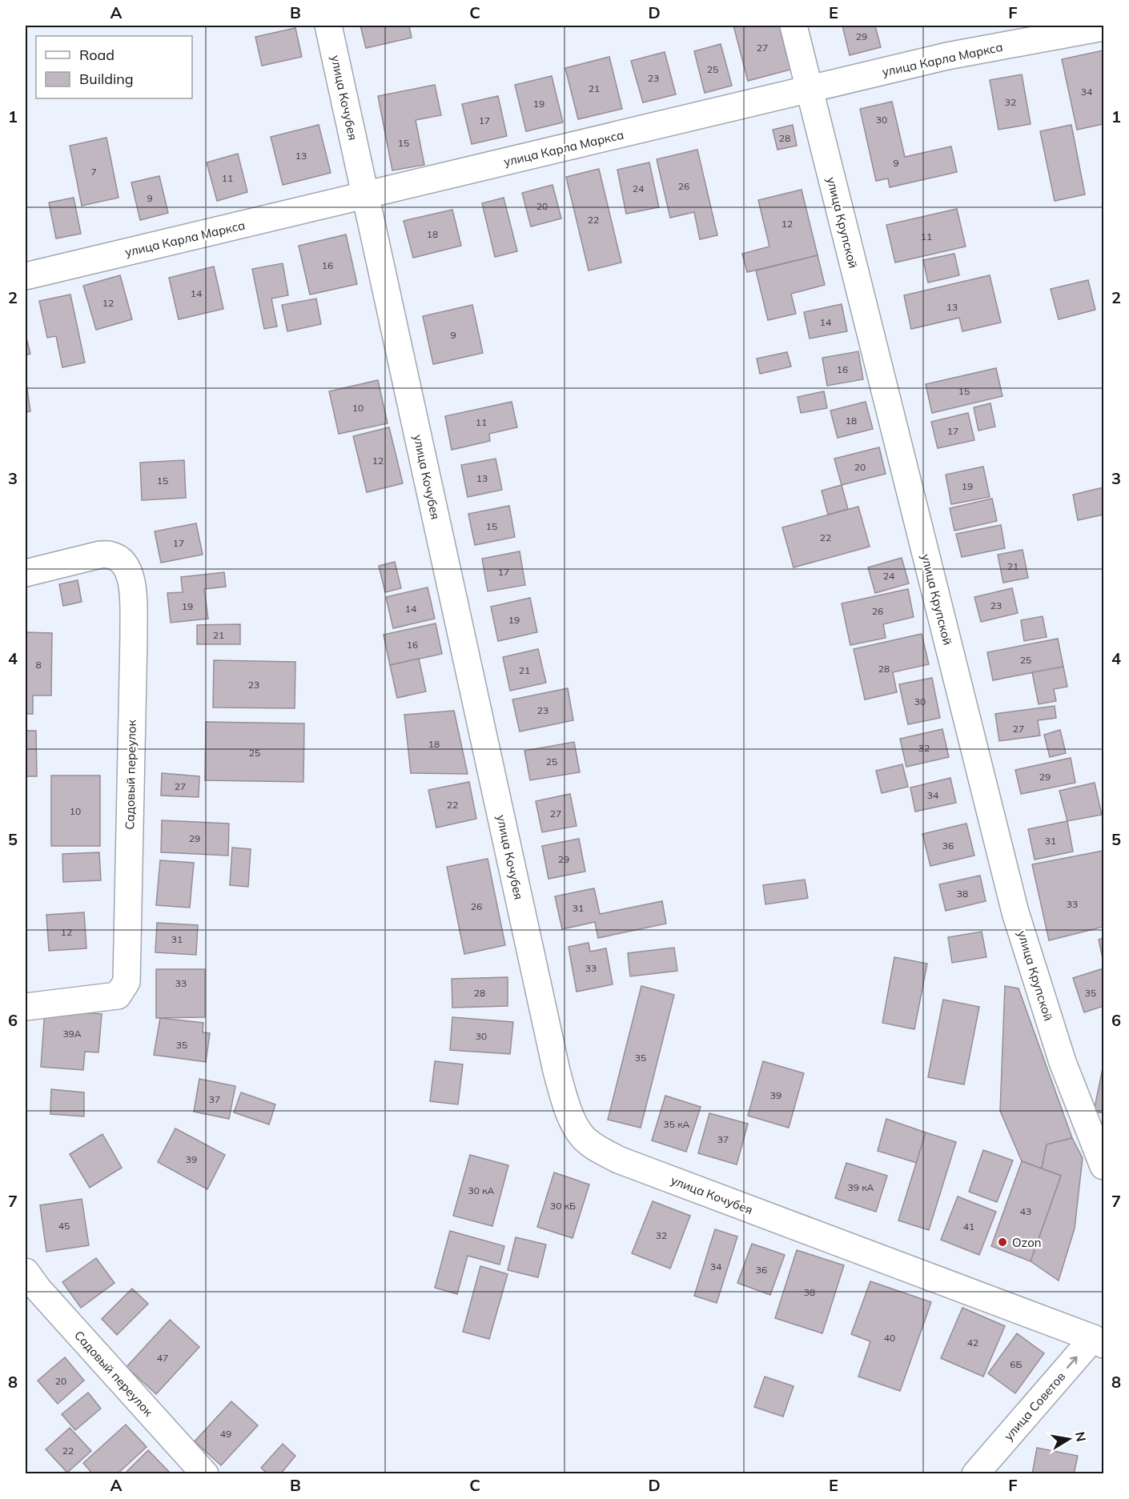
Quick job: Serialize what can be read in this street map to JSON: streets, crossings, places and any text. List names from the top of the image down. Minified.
{"streets":{"street":["улица Карла Маркса","улица Кочубея","улица Крупской","Садовый переулок","улица Советов"]},"crossings":[["улица Карла Маркса","улица Кочубея"],["улица Карла Маркса","улица Крупской"],["улица Кочубея","улица Советов"]],"one_way":["улица Советов"],"places":["Ozon"],"house_numbers":["29","27","25","23","21","34","32","19","30","17","28","15","13","9","7","11","26","24","9","20","22","12","18","11","16","14","12","13","14","9","16","15","10","18","11","17","12","20","13","15","19","15","22","17","21","17","24","23","19","14","26","19","21","16","25","8","28","21","23","30","23","27","18","32","25","25","29","27","34","22","10","27","29","31","36","29","38","33","26","31","12","31","33","33","28","35","39А","30","35","35","39","37","35 кА","37","39","39 кА","30 кА","30 кБ","43","45","41","32","34","36","38","40","42","47","6Б","20","49","22"],"legend":["Road","Building"],"north":"right","grid":{"columns":["A","B","C","D","E","F"],"rows":["1","2","3","4","5","6","7","8"]}}
